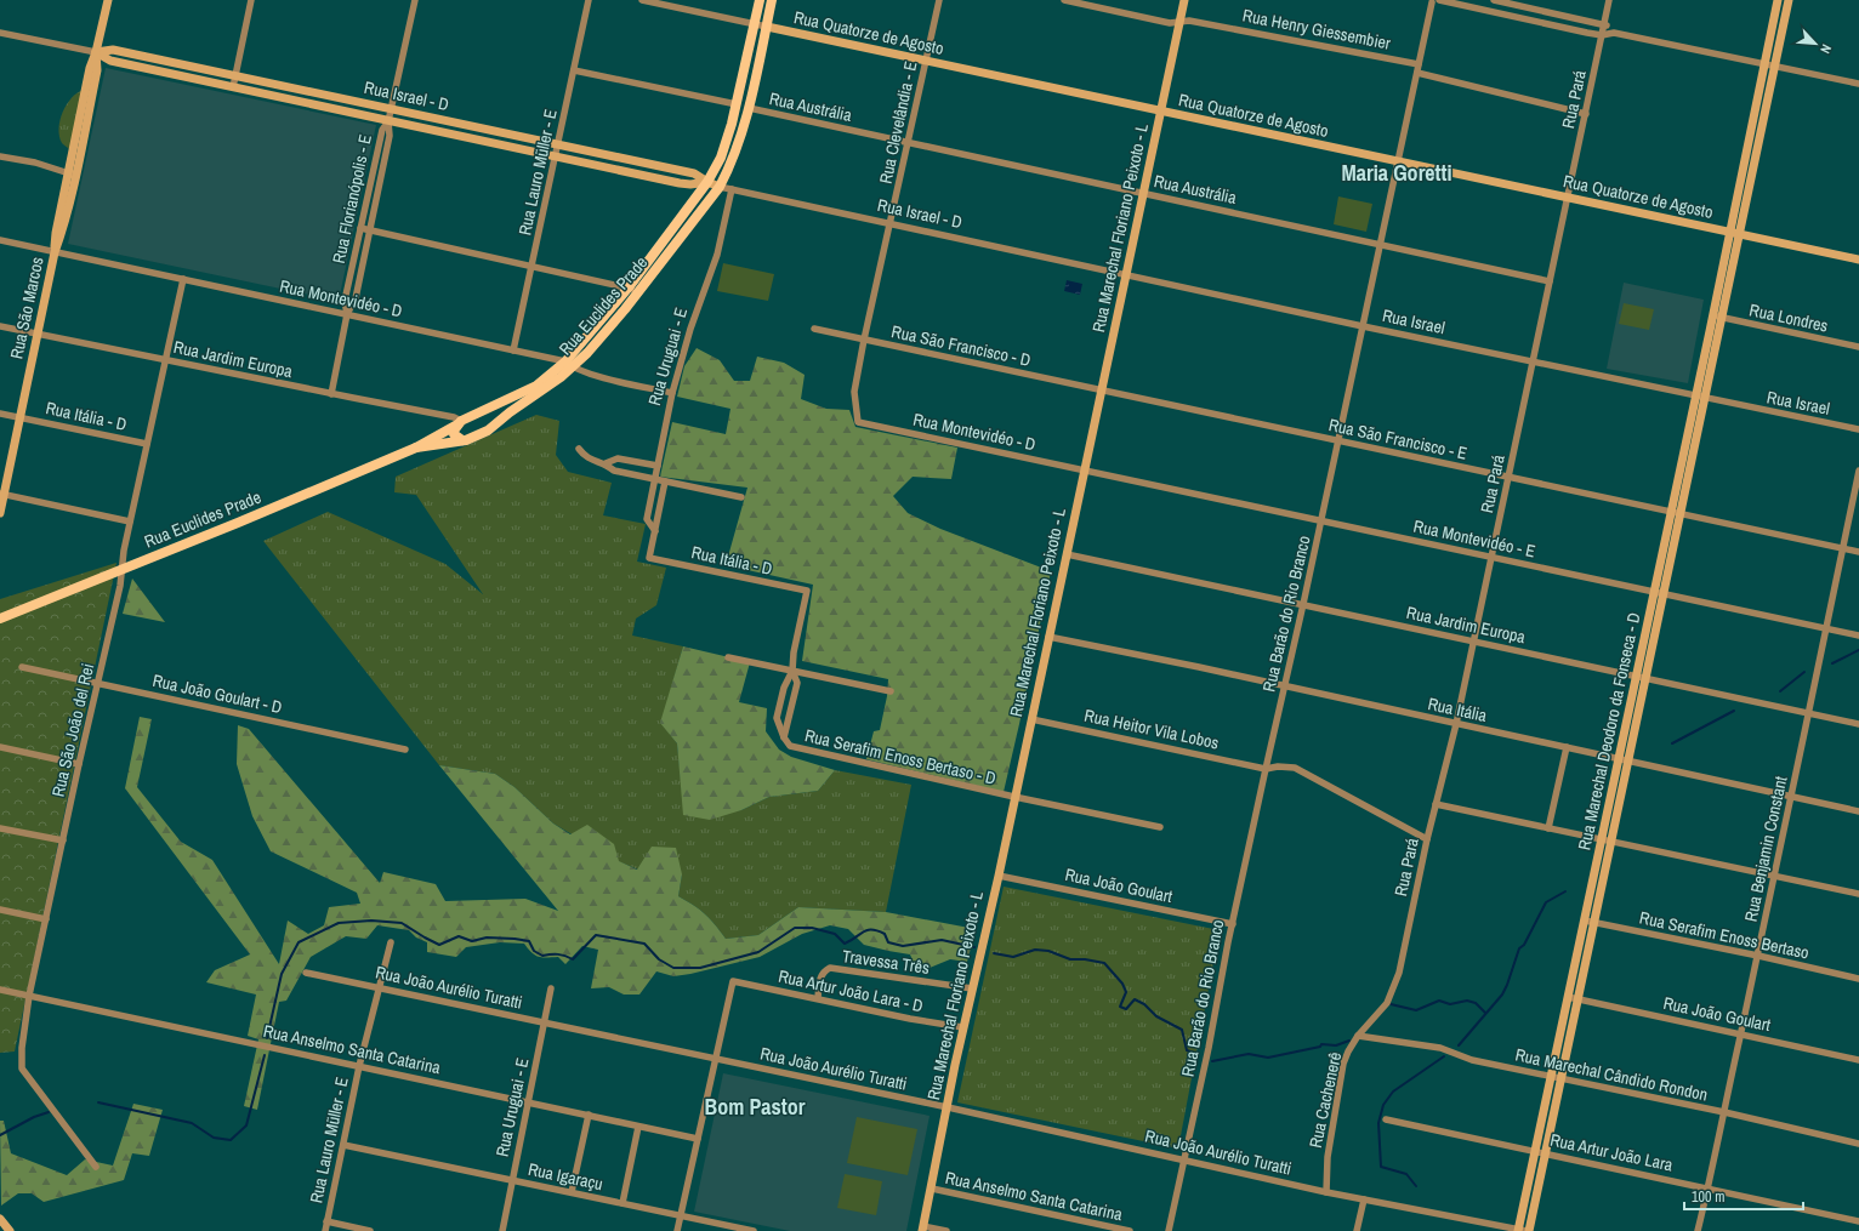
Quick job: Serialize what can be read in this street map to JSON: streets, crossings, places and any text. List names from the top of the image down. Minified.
{"streets":{"main road":["Rua Euclides Prade"],"street":["Rua Henry Giessembier","Rua Quatorze de Agosto","Rua Israel - D","Rua Pará","Rua Austrália","Rua Clevelândia - E","Rua Lauro Müller - E","Rua Florianópolis - E","Rua Marechal Floriano Peixoto - L","Rua Montevidéo - D","Rua São Marcos","Rua Londres","Rua Israel","Rua São Francisco - D","Rua Uruguai - E","Rua Jardim Europa","Rua Itália - D","Rua São Francisco - E","Rua Montevidéo - E","Rua Barão do Rio Branco","Rua João Goulart - D","Rua Itália","Rua Heitor Vila Lobos","Rua São João del Rei","Rua Marechal Deodoro da Fonseca - D","Rua Serafim Enoss Bertaso - D","Rua Benjamin Constant","Rua João Goulart","Rua Serafim Enoss Bertaso","Travessa Três","Rua João Aurélio Turatti","Rua Artur João Lara - D","Rua Anselmo Santa Catarina","Rua Marechal Cândido Rondon","Rua Cachenerê","Rua Artur João Lara","Rua Igaraçu"]},"crossings":[["Rua Henry Giessembier","Rua Marechal Floriano Peixoto - L"],["Rua Henry Giessembier","Rua Barão do Rio Branco"],["Rua Quatorze de Agosto","Rua Pará"],["Rua Quatorze de Agosto","Rua Clevelândia - E"],["Rua Quatorze de Agosto","Rua Marechal Floriano Peixoto - L"],["Rua Quatorze de Agosto","Rua Barão do Rio Branco"],["Rua Quatorze de Agosto","Rua Marechal Deodoro da Fonseca - D"],["Rua Israel - D","Rua Clevelândia - E"],["Rua Israel - D","Rua Lauro Müller - E"],["Rua Israel - D","Rua Florianópolis - E"],["Rua Israel - D","Rua Marechal Floriano Peixoto - L"],["Rua Israel - D","Rua Euclides Prade"],["Rua Israel - D","Rua São Marcos"],["Rua Israel - D","Rua Israel"],["Rua Israel - D","Rua Uruguai - E"],["Rua Pará","Rua Austrália"],["Rua Pará","Rua Israel"],["Rua Pará","Rua Jardim Europa"],["Rua Pará","Rua São Francisco - E"],["Rua Pará","Rua Montevidéo - E"],["Rua Pará","Rua Itália"],["Rua Pará","Rua Heitor Vila Lobos"],["Rua Pará","Rua Cachenerê"],["Rua Austrália","Rua Clevelândia - E"],["Rua Austrália","Rua Marechal Floriano Peixoto - L"],["Rua Austrália","Rua Barão do Rio Branco"],["Rua Clevelândia - E","Rua Montevidéo - D"],["Rua Clevelândia - E","Rua São Francisco - D"],["Rua Lauro Müller - E","Rua Montevidéo - D"],["Rua Lauro Müller - E","Rua João Aurélio Turatti"],["Rua Lauro Müller - E","Rua Anselmo Santa Catarina"],["Rua Lauro Müller - E","Rua Igaraçu"],["Rua Florianópolis - E","Rua Montevidéo - D"],["Rua Florianópolis - E","Rua Jardim Europa"],["Rua Marechal Floriano Peixoto - L","Rua Montevidéo - D"],["Rua Marechal Floriano Peixoto - L","Rua Israel"],["Rua Marechal Floriano Peixoto - L","Rua São Francisco - D"],["Rua Marechal Floriano Peixoto - L","Rua Jardim Europa"],["Rua Marechal Floriano Peixoto - L","Rua São Francisco - E"],["Rua Marechal Floriano Peixoto - L","Rua Montevidéo - E"],["Rua Marechal Floriano Peixoto - L","Rua Itália"],["Rua Marechal Floriano Peixoto - L","Rua Heitor Vila Lobos"],["Rua Marechal Floriano Peixoto - L","Rua Serafim Enoss Bertaso - D"],["Rua Marechal Floriano Peixoto - L","Rua João Goulart"],["Rua Marechal Floriano Peixoto - L","Travessa Três"],["Rua Marechal Floriano Peixoto - L","Rua João Aurélio Turatti"],["Rua Marechal Floriano Peixoto - L","Rua Artur João Lara - D"],["Rua Marechal Floriano Peixoto - L","Rua Anselmo Santa Catarina"],["Rua Montevidéo - D","Rua Euclides Prade"],["Rua Montevidéo - D","Rua São Marcos"],["Rua Montevidéo - D","Rua Uruguai - E"],["Rua Montevidéo - D","Rua Montevidéo - E"],["Rua Montevidéo - D","Rua São João del Rei"],["Rua Euclides Prade","Rua Jardim Europa"],["Rua Euclides Prade","Rua São João del Rei"],["Rua São Marcos","Rua Jardim Europa"],["Rua São Marcos","Rua Itália - D"],["Rua Londres","Rua Marechal Deodoro da Fonseca - D"],["Rua Israel","Rua Barão do Rio Branco"],["Rua Israel","Rua Marechal Deodoro da Fonseca - D"],["Rua São Francisco - D","Rua São Francisco - E"],["Rua Uruguai - E","Rua Itália - D"],["Rua Uruguai - E","Rua João Aurélio Turatti"],["Rua Uruguai - E","Rua Anselmo Santa Catarina"],["Rua Uruguai - E","Rua Igaraçu"],["Rua Jardim Europa","Rua Barão do Rio Branco"],["Rua Jardim Europa","Rua São João del Rei"],["Rua Jardim Europa","Rua Marechal Deodoro da Fonseca - D"],["Rua Jardim Europa","Rua Benjamin Constant"],["Rua Itália - D","Rua São João del Rei"],["Rua São Francisco - E","Rua Barão do Rio Branco"],["Rua São Francisco - E","Rua Marechal Deodoro da Fonseca - D"],["Rua São Francisco - E","Rua Benjamin Constant"],["Rua Montevidéo - E","Rua Barão do Rio Branco"],["Rua Montevidéo - E","Rua Marechal Deodoro da Fonseca - D"],["Rua Montevidéo - E","Rua Benjamin Constant"],["Rua Barão do Rio Branco","Rua Itália"],["Rua Barão do Rio Branco","Rua Heitor Vila Lobos"],["Rua Barão do Rio Branco","Rua João Goulart"],["Rua Barão do Rio Branco","Rua João Aurélio Turatti"],["Rua João Goulart - D","Rua São João del Rei"],["Rua Itália","Rua Marechal Deodoro da Fonseca - D"],["Rua Itália","Rua Benjamin Constant"],["Rua São João del Rei","Rua Anselmo Santa Catarina"],["Rua Marechal Deodoro da Fonseca - D","Rua João Goulart"],["Rua Marechal Deodoro da Fonseca - D","Rua Serafim Enoss Bertaso"],["Rua Marechal Deodoro da Fonseca - D","Rua João Aurélio Turatti"],["Rua Marechal Deodoro da Fonseca - D","Rua Marechal Cândido Rondon"],["Rua Marechal Deodoro da Fonseca - D","Rua Artur João Lara"],["Rua Benjamin Constant","Rua João Goulart"],["Rua Benjamin Constant","Rua Serafim Enoss Bertaso"],["Rua Benjamin Constant","Rua Marechal Cândido Rondon"],["Rua Benjamin Constant","Rua Artur João Lara"],["Travessa Três","Rua Artur João Lara - D"],["Rua João Aurélio Turatti","Rua Artur João Lara - D"],["Rua João Aurélio Turatti","Rua Cachenerê"],["Rua Marechal Cândido Rondon","Rua Cachenerê"]],"districts":["Maria Goretti","Bom Pastor"],"scale_bar":"100 m","north":"bottom right"}
